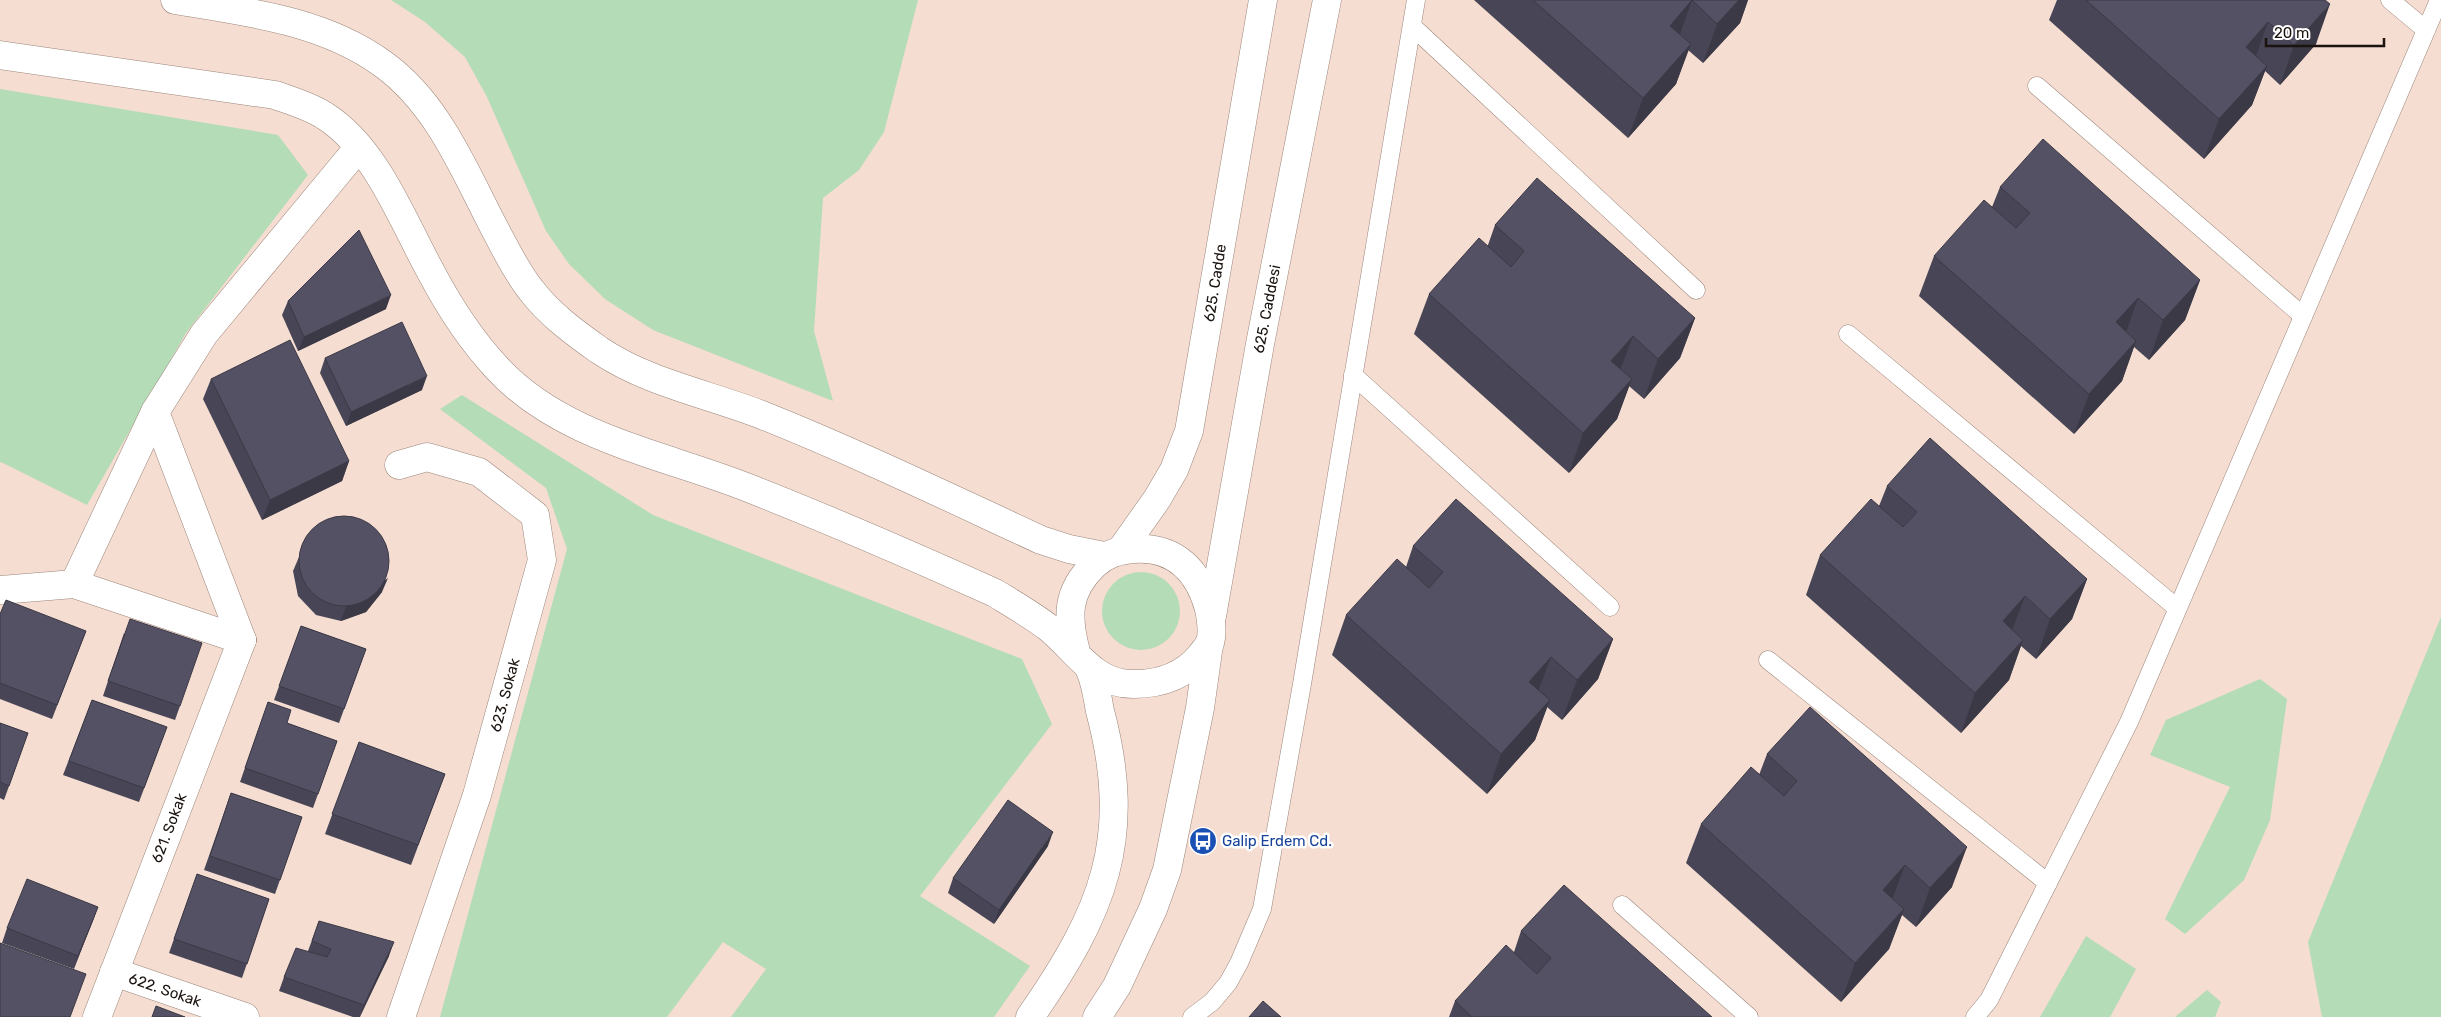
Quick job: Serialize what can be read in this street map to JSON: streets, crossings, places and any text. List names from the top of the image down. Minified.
{"streets":{"main road":["625. Cadde","625. Caddesi","623. Sokak","621. Sokak","622. Sokak"]},"crossings":[["625. Cadde","625. Caddesi"],["621. Sokak","622. Sokak"]],"places":{"bus stop":["Galip Erdem Cd."]},"scale_bar":"20 m"}
